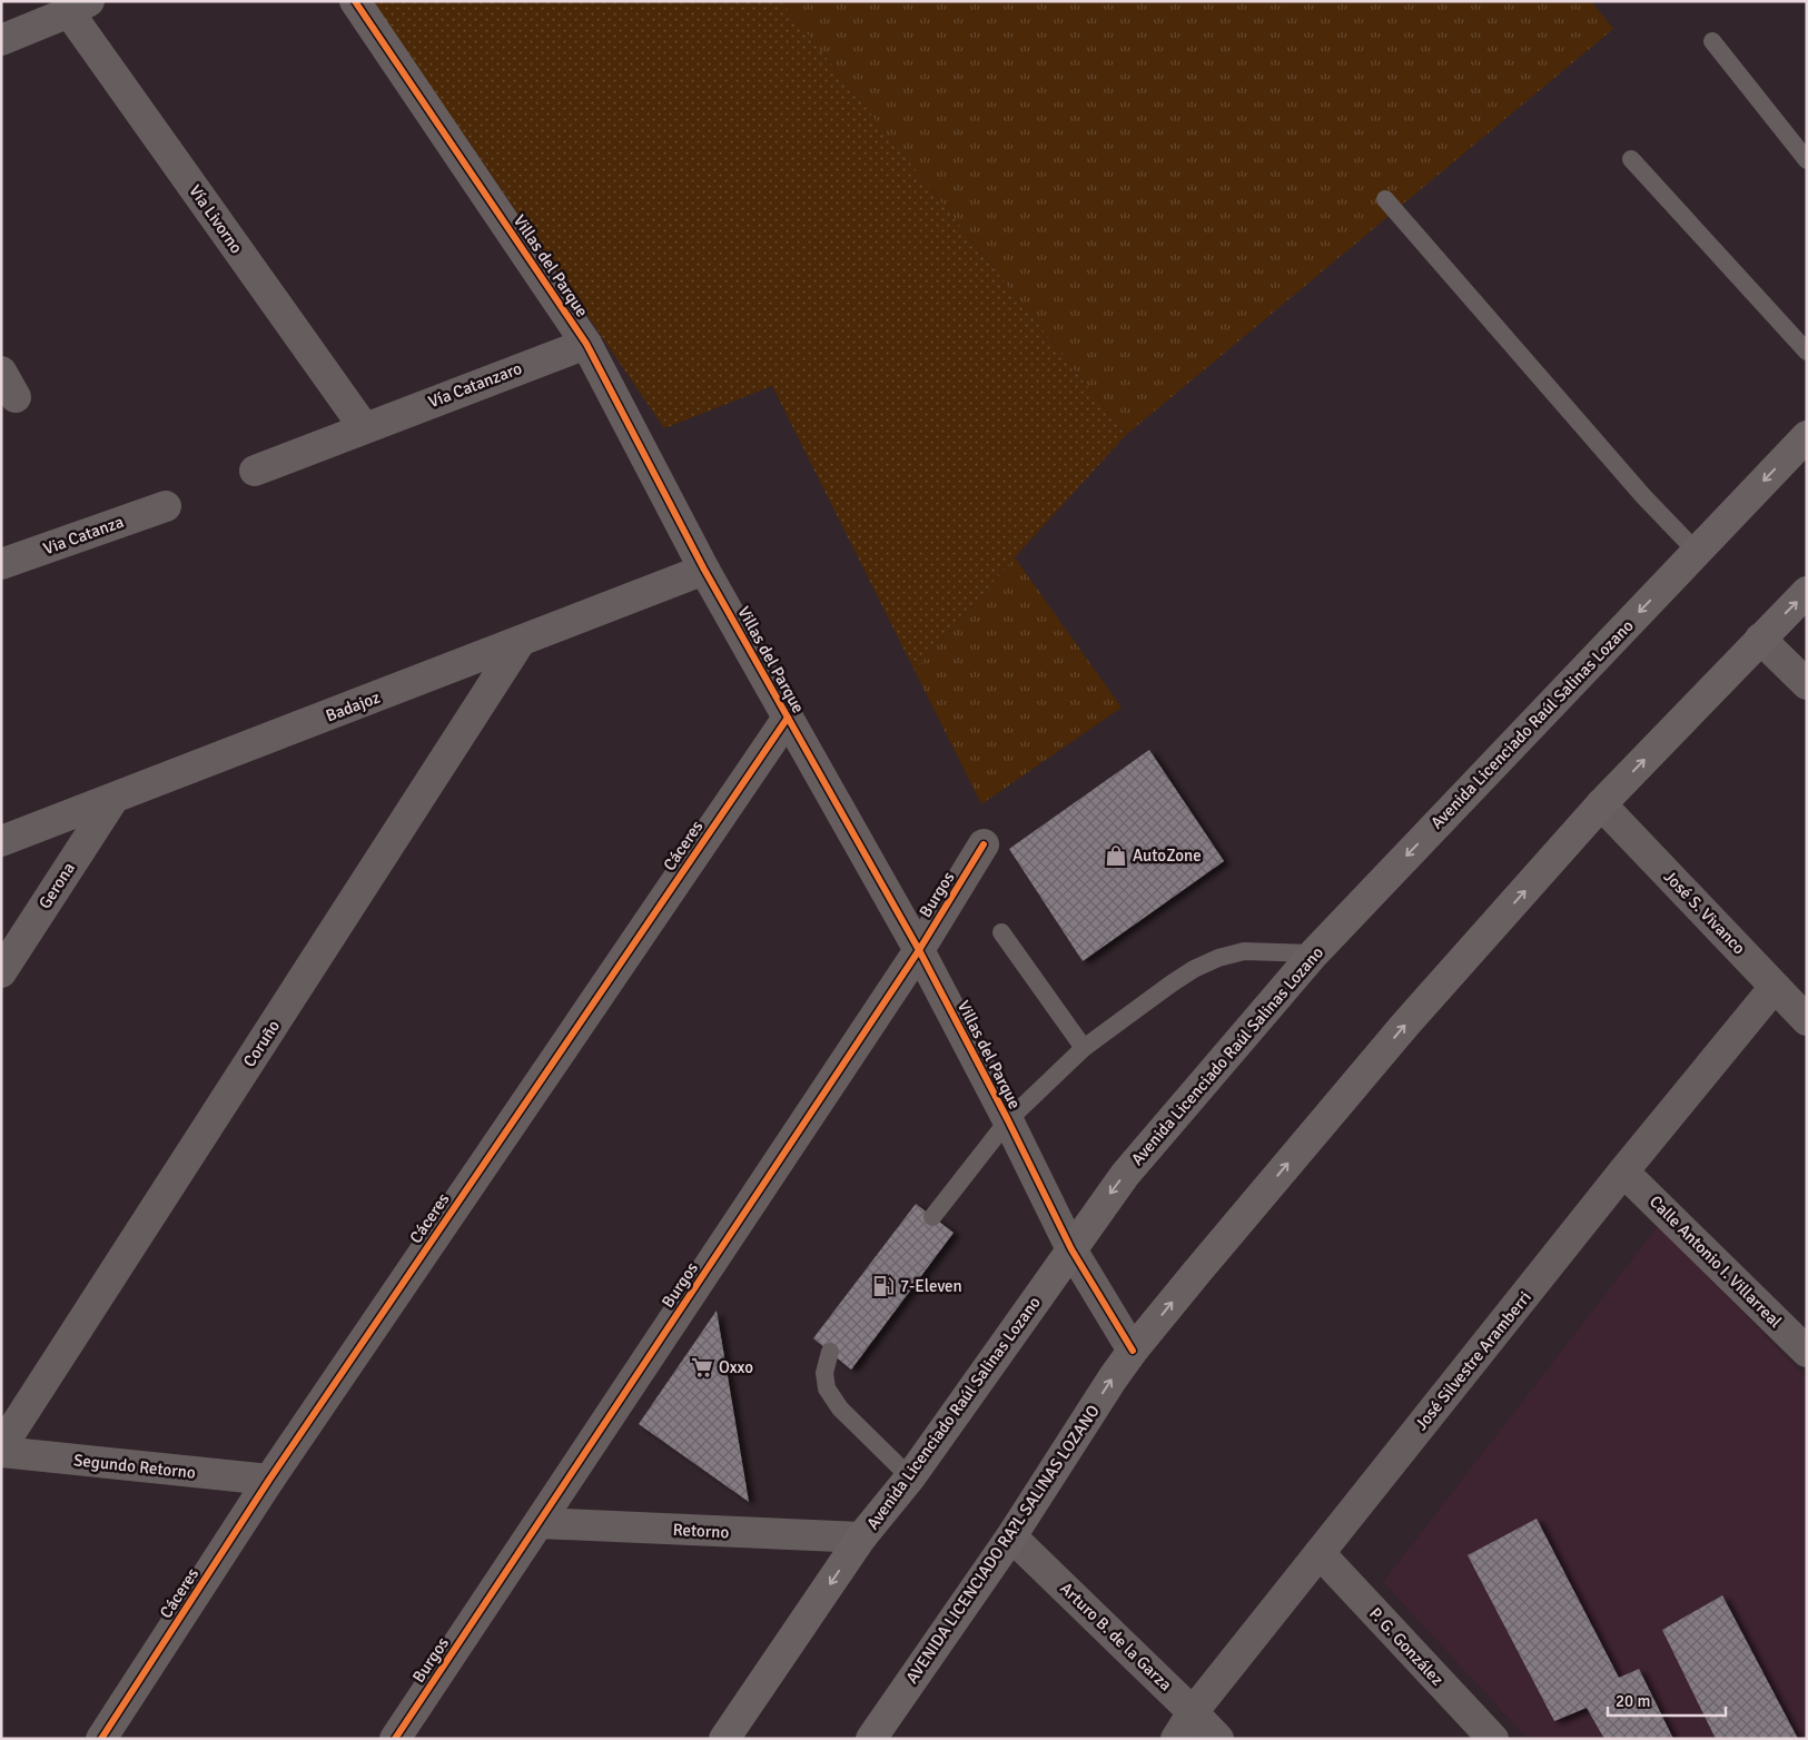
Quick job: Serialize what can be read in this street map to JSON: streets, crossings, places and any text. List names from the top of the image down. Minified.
{"streets":{"main road":["Avenida Licenciado Raúl Salinas Lozano","AVENIDA LICENCIADO RA?L SALINAS LOZANO"],"street":["Vía Livorno","Villas del Parque","Vía Catanzaro","Via Catanza","Badajoz","Cáceres","Gerona","Burgos","José S. Vivanco","Coruño","Calle Antonio I. Villarreal","José Silvestre Aramberri","Segundo Retorno","Retorno","Arturo B. de la Garza","P. G. González"]},"crossings":[["Vía Livorno","Vía Catanzaro"],["Villas del Parque","Vía Catanzaro"],["Villas del Parque","Badajoz"],["Villas del Parque","Avenida Licenciado Raúl Salinas Lozano"],["Villas del Parque","Cáceres"],["Villas del Parque","Burgos"],["Villas del Parque","AVENIDA LICENCIADO RA?L SALINAS LOZANO"],["Badajoz","Gerona"],["Badajoz","Coruño"],["Avenida Licenciado Raúl Salinas Lozano","Retorno"],["Cáceres","Segundo Retorno"],["Burgos","Retorno"],["José S. Vivanco","José Silvestre Aramberri"],["Calle Antonio I. Villarreal","José Silvestre Aramberri"],["José Silvestre Aramberri","Arturo B. de la Garza"],["José Silvestre Aramberri","P. G. González"],["AVENIDA LICENCIADO RA?L SALINAS LOZANO","Arturo B. de la Garza"]],"one_way":["AVENIDA LICENCIADO RA?L SALINAS LOZANO"],"places":{"shop":["AutoZone"],"fuel station":["7-Eleven"],"supermarket":["Oxxo"]},"scale_bar":"20 m"}
